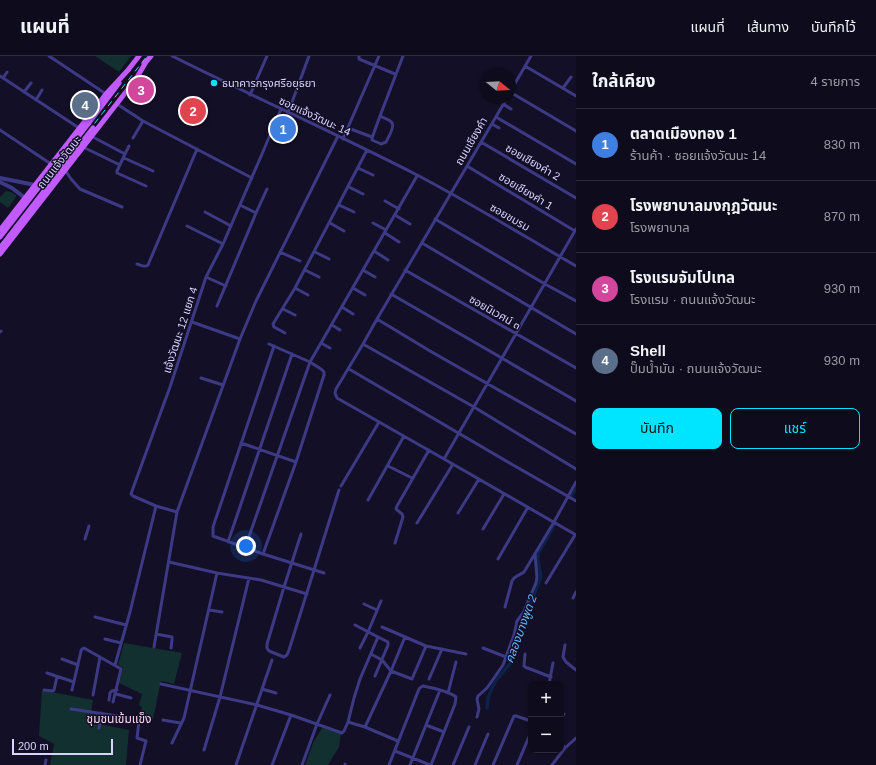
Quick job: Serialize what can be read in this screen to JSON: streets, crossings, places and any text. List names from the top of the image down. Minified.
{"streets":{"main road":["ถนนแจ้งวัฒนะ"],"street":["ซอยแจ้งวัฒนะ 14","ถนนเชียงคำ","ซอยเชียงคำ 2","ซอยเชียงคำ 1","ซอยชมรม","ซอยนิเวศน์ ๓","แจ้งวัฒนะ 12 แยก 4"]},"crossings":[["ซอยแจ้งวัฒนะ 14","ถนนเชียงคำ"],["ซอยแจ้งวัฒนะ 14","ซอยชมรม"],["ซอยแจ้งวัฒนะ 14","แจ้งวัฒนะ 12 แยก 4"],["ถนนเชียงคำ","ซอยเชียงคำ 2"],["ถนนเชียงคำ","ซอยเชียงคำ 1"],["ถนนเชียงคำ","ซอยชมรม"],["ถนนเชียงคำ","ซอยนิเวศน์ ๓"]],"districts":["ชุมชนเข้มแข็ง"],"water":["คลองบางพูด 2"],"places":["ธนาคารกรุงศรีอยุธยา"],"scale_bar":"200 m","north":"right","page":{"header":"แผนที่","nav":["แผนที่","เส้นทาง","บันทึกไว้"],"heading":["ใกล้เคียง","4 รายการ"],"pins":["3","4","2","1"],"list":[{"mark":"1","name":"ตลาดเมืองทอง 1","note":"ร้านค้า · ซอยแจ้งวัฒนะ 14","value":"830 m"},{"mark":"2","name":"โรงพยาบาลมงกุฎวัฒนะ","note":"โรงพยาบาล","value":"870 m"},{"mark":"3","name":"โรงแรมจัมโปเทล","note":"โรงแรม · ถนนแจ้งวัฒนะ","value":"930 m"},{"mark":"4","name":"Shell","note":"ปั๊มน้ำมัน · ถนนแจ้งวัฒนะ","value":"930 m"}],"buttons":["บันทึก","แชร์"],"map_buttons":["+","−"],"scale":"200 m"}}
